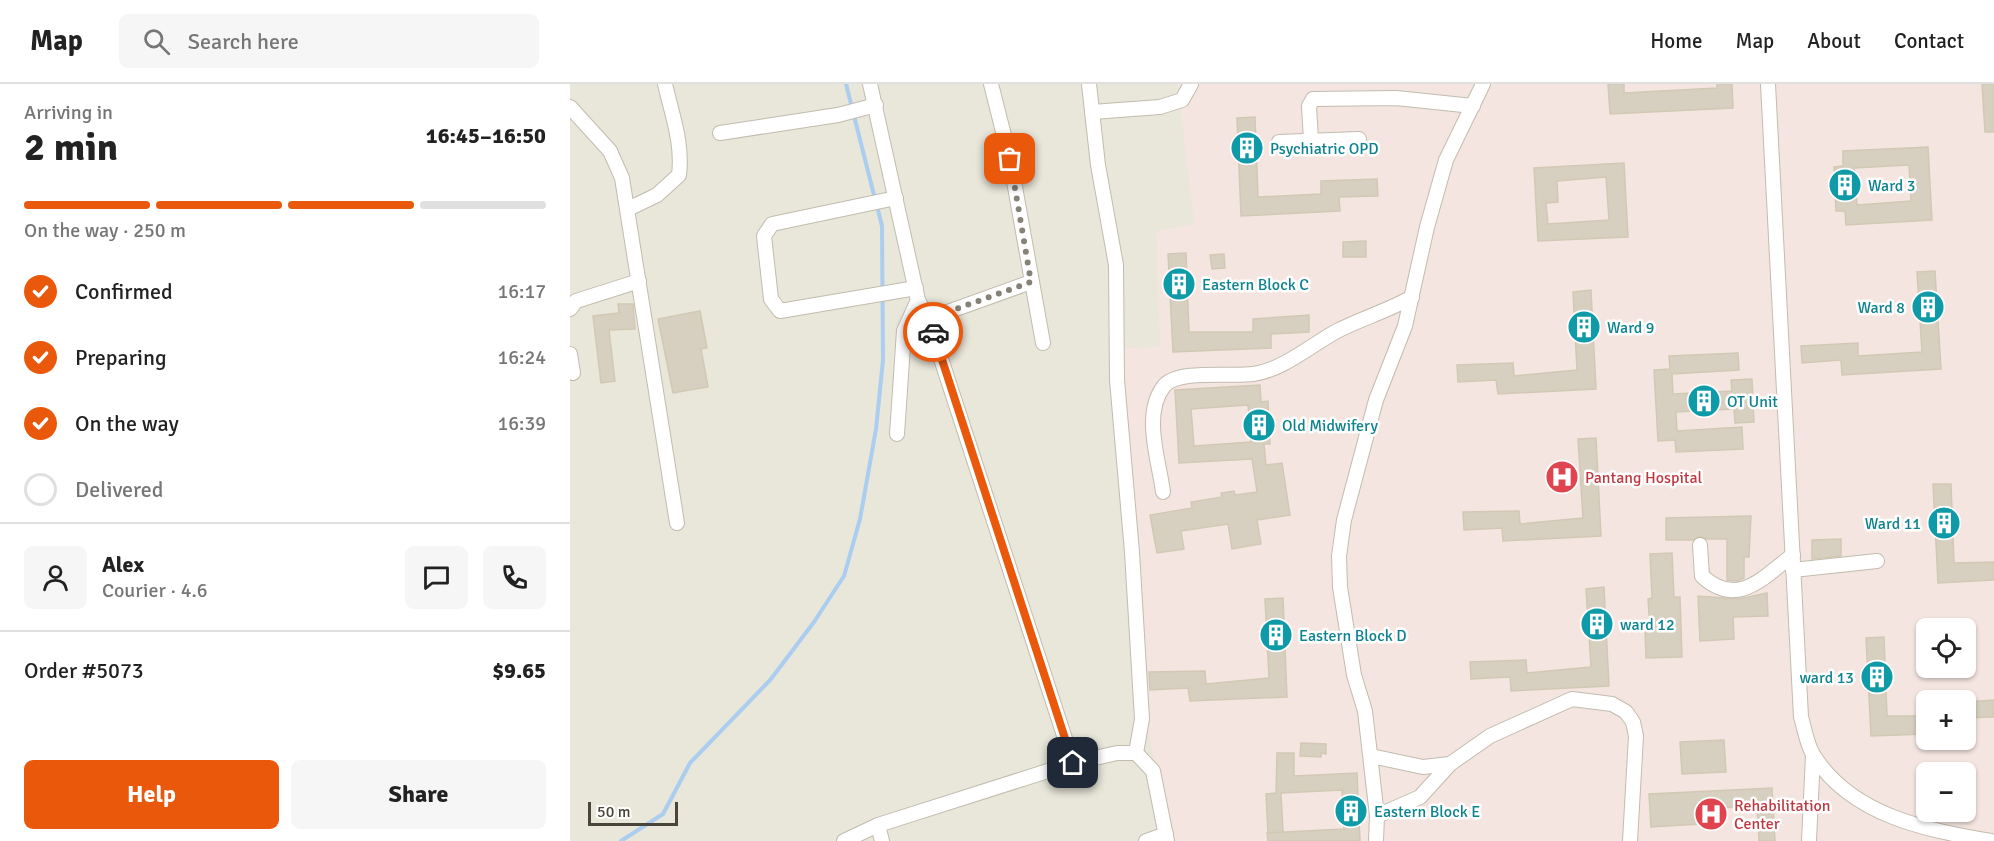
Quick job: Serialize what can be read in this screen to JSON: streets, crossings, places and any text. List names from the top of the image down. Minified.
{"places":{"building":["Psychiatric OPD","Ward 3","Eastern Block C","Ward 8","Ward 9","OT Unit","Old Midwifery","Ward 11","ward 12","Eastern Block D","ward 13","Eastern Block E"],"hospital":["Pantang Hospital","Rehabilitation Center"]},"scale_bar":"50 m","page":{"header":"Map","search":"Search here","nav":["Home","Map","About","Contact"],"heading":["2 min","Arriving in","16:45–16:50"],"panel":["Alex","Courier · 4.6","Order #5073","$9.65"],"bar":"On the way · 250 m","list":[["Confirmed","16:17"],["Preparing","16:24"],["On the way","16:39"],"Delivered"],"map_buttons":["+","−"],"buttons":["Help","Share"],"scale":"50 m"}}
